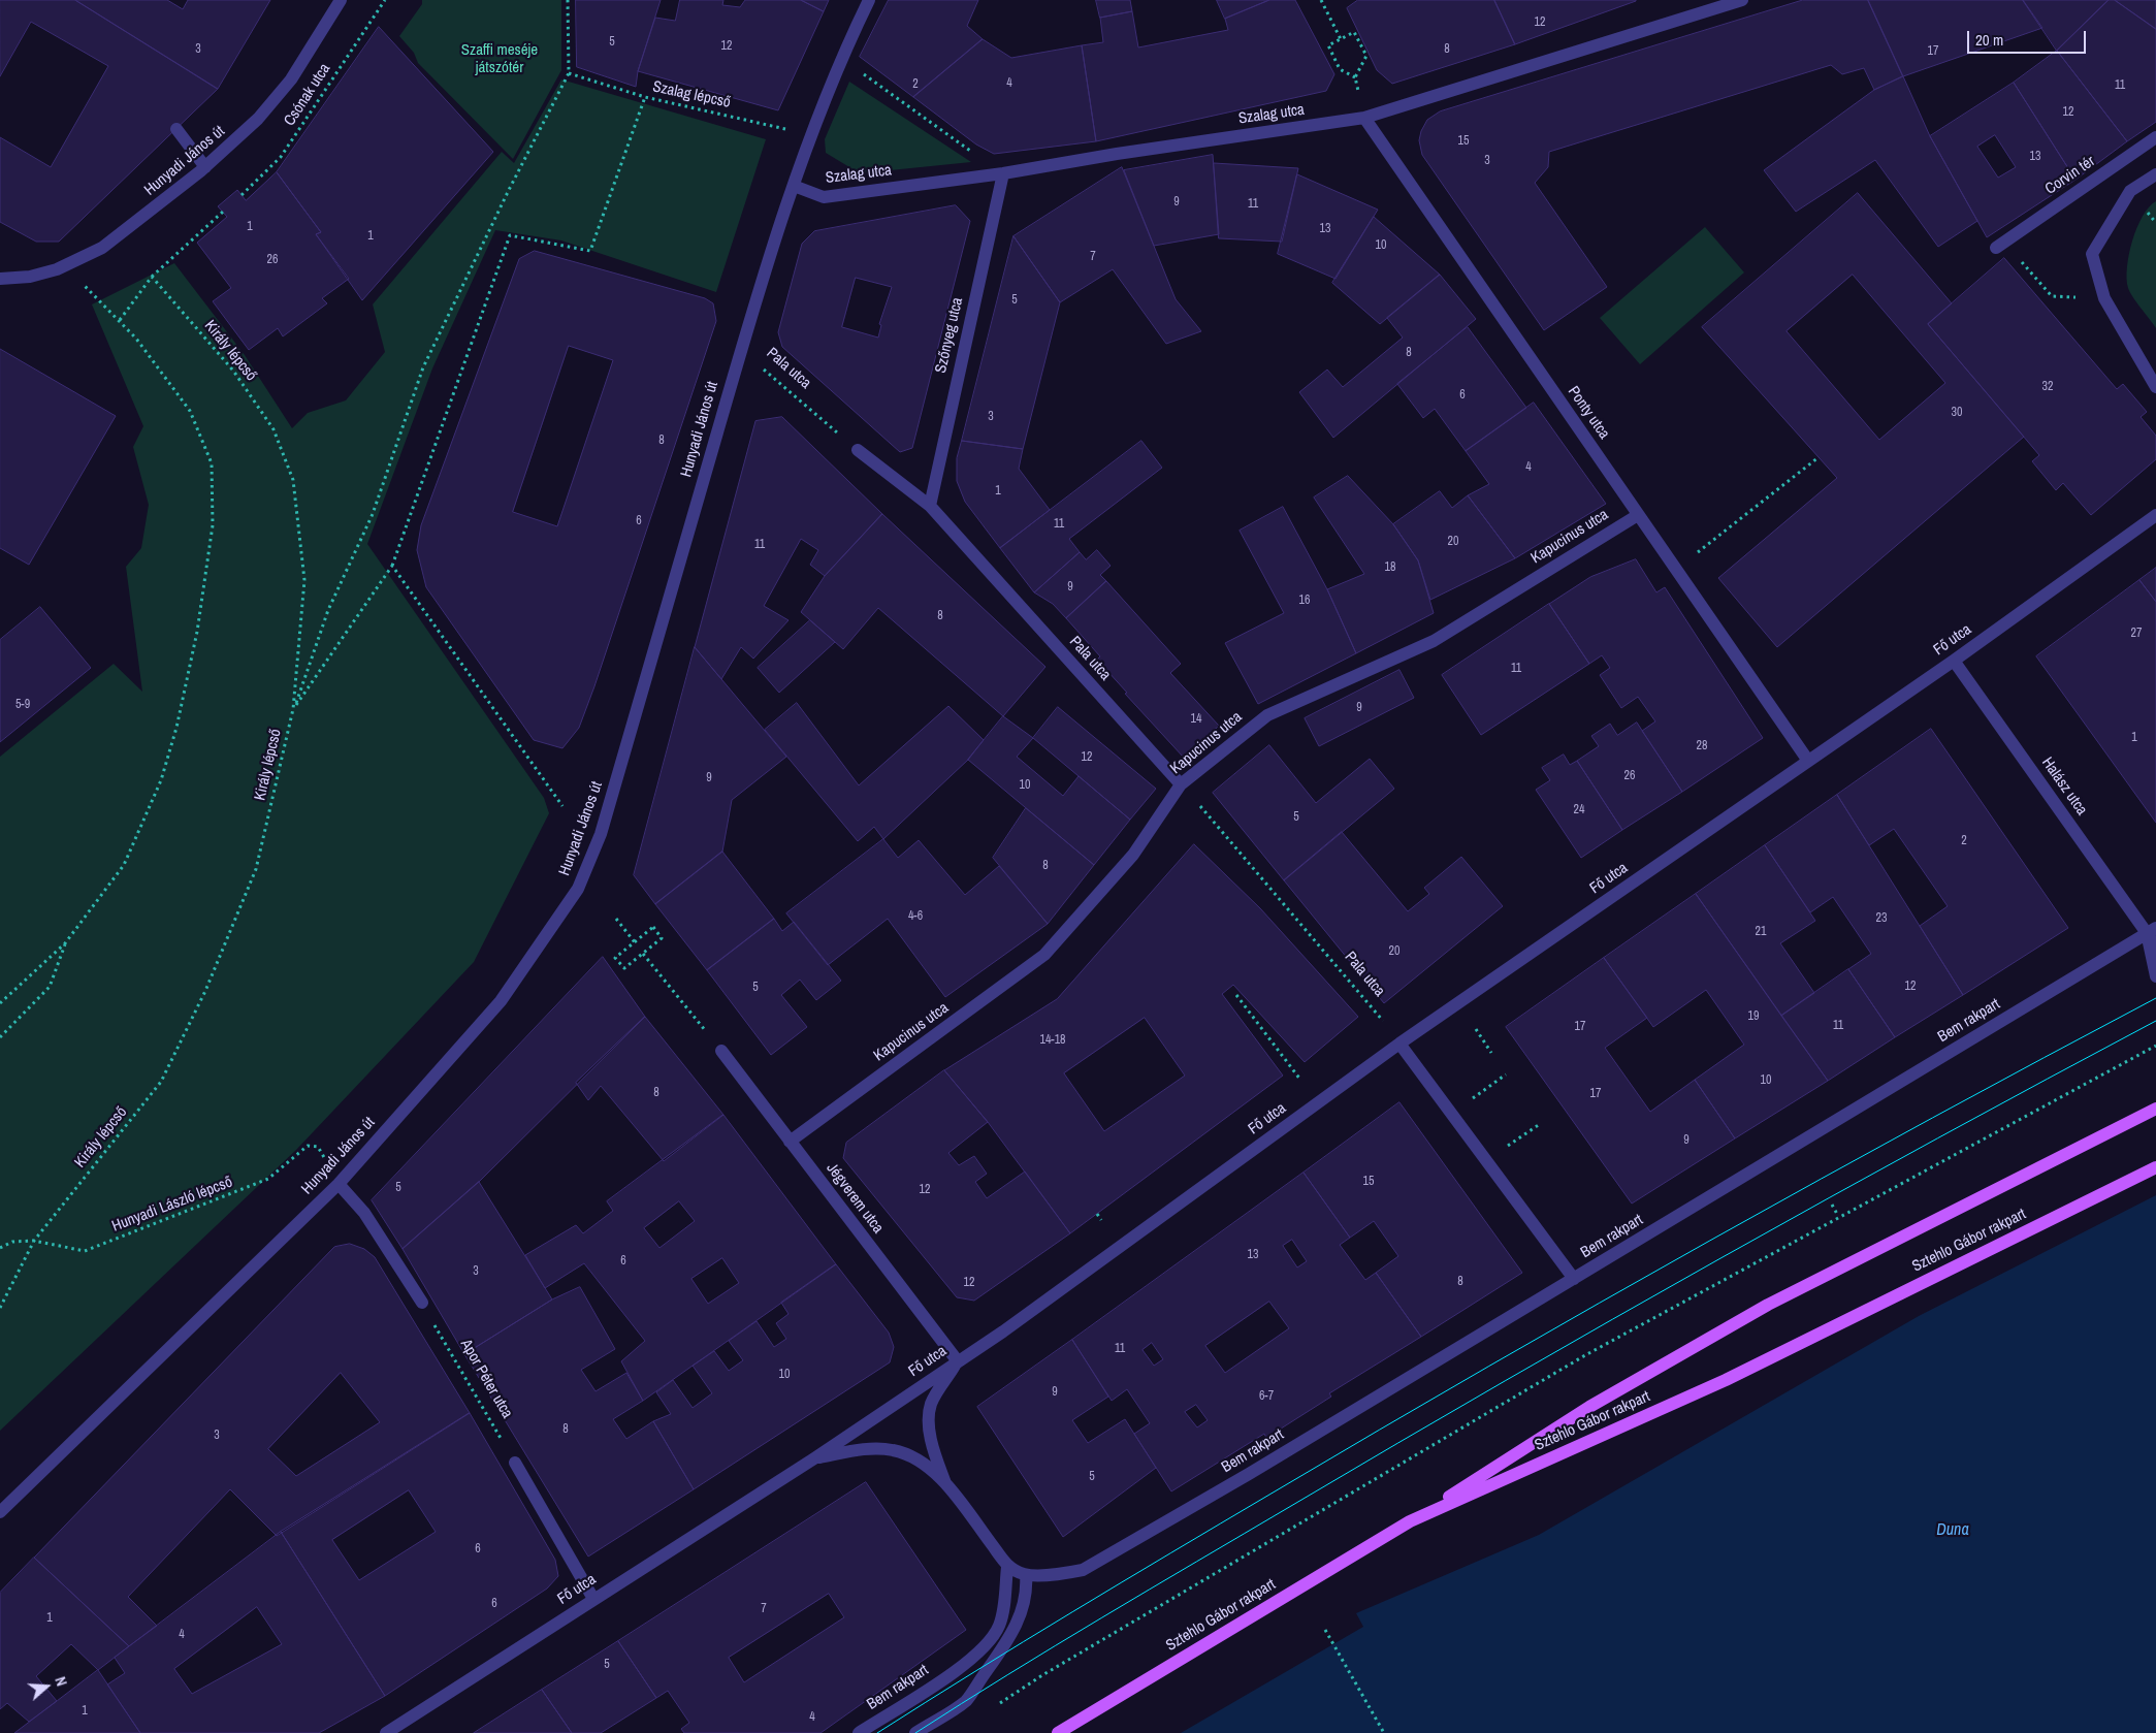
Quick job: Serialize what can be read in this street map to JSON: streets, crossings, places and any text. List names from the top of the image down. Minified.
{"streets":{"main road":["Sztehlo Gábor rakpart"],"street":["Szalag utca","Hunyadi János út","Corvin tér","Szőnyeg utca","Pala utca","Ponty utca","Kapucinus utca","Fő utca","Halász utca","Bem rakpart","Jégverem utca"],"path":["Csónak utca","Szalag lépcső","Király lépcső","Hunyadi László lépcső","Apor Péter utca"]},"crossings":[["Szalag lépcső","Hunyadi János út"],["Szalag utca","Hunyadi János út"],["Szalag utca","Szőnyeg utca"],["Szalag utca","Ponty utca"],["Hunyadi János út","Pala utca"],["Szőnyeg utca","Pala utca"],["Király lépcső","Hunyadi László lépcső"],["Pala utca","Kapucinus utca"],["Ponty utca","Kapucinus utca"],["Ponty utca","Fő utca"],["Kapucinus utca","Jégverem utca"],["Fő utca","Halász utca"],["Fő utca","Jégverem utca"],["Halász utca","Bem rakpart"]],"water":["Duna"],"parks":["Szaffi meséje játszótér"],"house_numbers":["12","5","12","3","8","17","4","2","11","12","15","13","3","9","11","1","13","1","10","7","26","5","8","32","6","30","3","8","4","1","6","11","20","11","18","9","16","8","27","11","5-9","9","14","1","28","12","26","9","10","24","5","2","8","4-6","23","21","20","12","5","19","11","17","14-18","10","8","17","9","15","5","12","13","6","3","8","12","11","10","9","6-7","8","3","5","6","6","7","1","4","5","1","4"],"scale_bar":"20 m","north":"right"}
